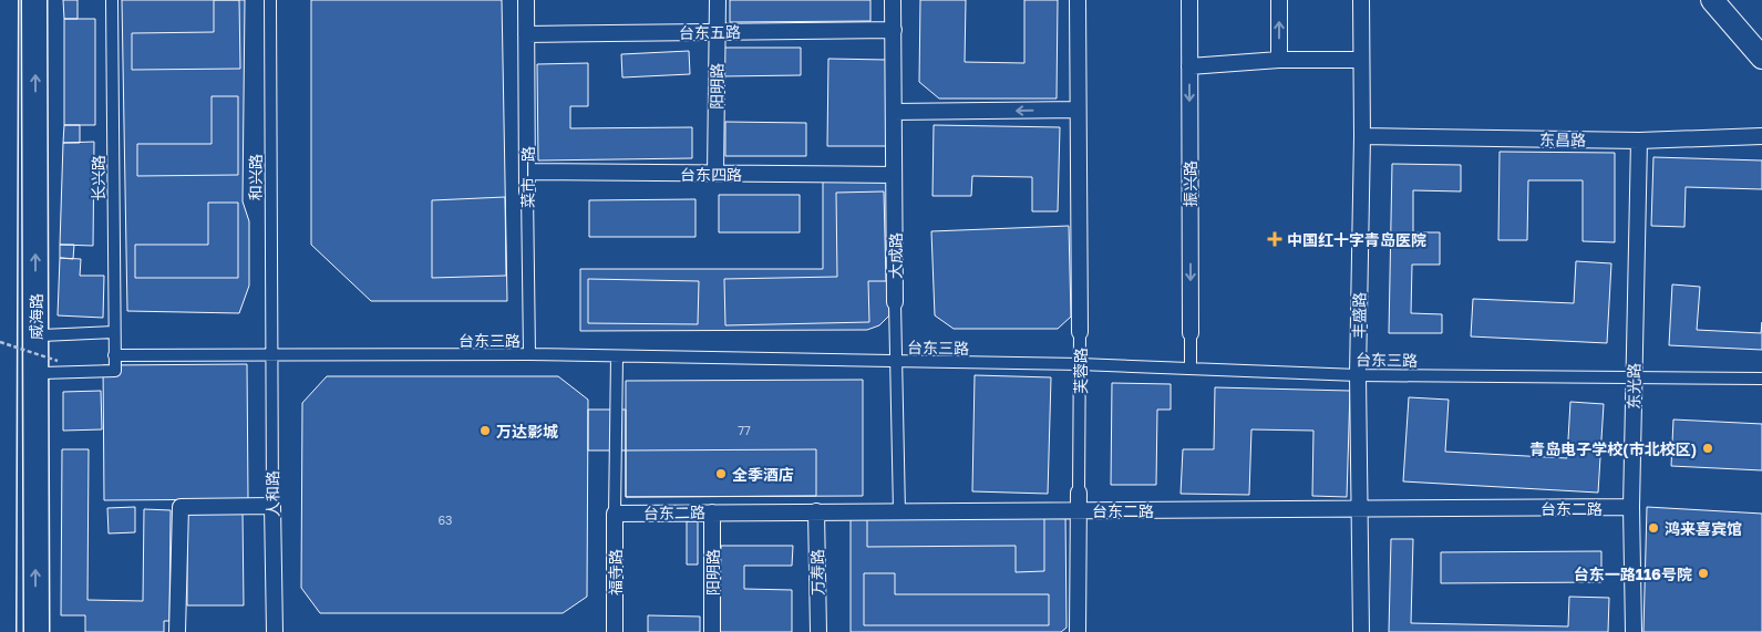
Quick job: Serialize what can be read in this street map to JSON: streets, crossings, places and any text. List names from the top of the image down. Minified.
{"streets":{"main road":["威海路"],"street":["台东五路","阳明路","东昌路","台东四路","和兴路","菜市一路","长兴路","振兴路","大成路","丰盛路","台东三路","芙蓉路","东光路","人和路","台东二路","福寺路","万寿路"]},"crossings":[["台东五路","阳明路"],["台东五路","菜市一路"],["台东五路","大成路"],["阳明路","台东四路"],["阳明路","台东二路"],["东昌路","丰盛路"],["东昌路","东光路"],["台东四路","菜市一路"],["台东四路","大成路"],["和兴路","台东三路"],["和兴路","人和路"],["菜市一路","台东三路"],["长兴路","台东三路"],["振兴路","台东三路"],["大成路","台东三路"],["大成路","台东二路"],["丰盛路","台东三路"],["丰盛路","台东二路"],["台东三路","芙蓉路"],["台东三路","东光路"],["台东三路","人和路"],["芙蓉路","台东二路"],["东光路","台东二路"],["台东二路","福寺路"],["台东二路","万寿路"]],"one_way":["振兴路"],"places":{"health":["中国红十字青岛医院"],"other":["万达影城","青岛电子学校(市北校区)","全季酒店","鸿来喜宾馆","台东一路116号院"]},"house_numbers":["77","63"]}
